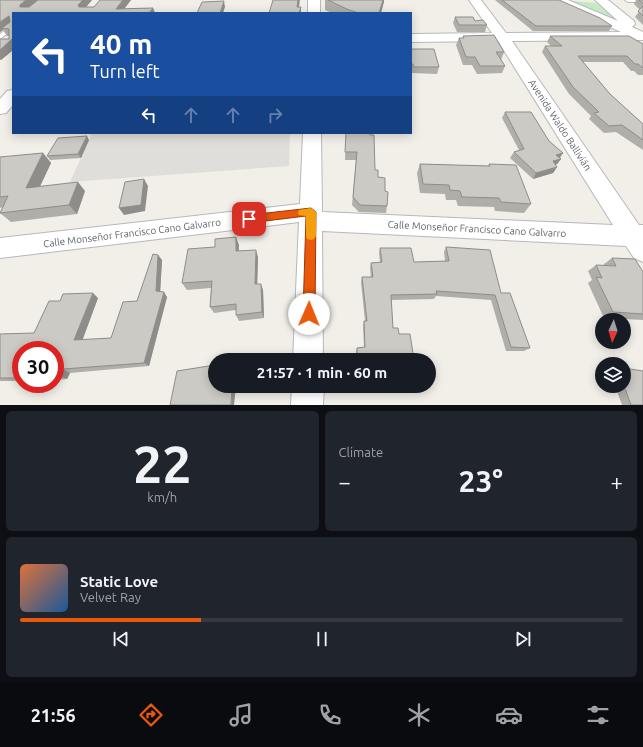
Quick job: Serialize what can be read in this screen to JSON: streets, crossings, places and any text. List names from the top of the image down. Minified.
{"streets":{"street":["Avenida Waldo Ballivián","Calle Monseñor Francisco Cano Galvarro"]},"crossings":[["Avenida Waldo Ballivián","Calle Monseñor Francisco Cano Galvarro"]],"north":"bottom","page":{"turn":["40 m","Turn left"],"limit":"30","trip":"21:57 · 1 min · 60 m","tile":[["22","km/h"],"Climate"],"heat":["−","23°","+"],"song":["Static Love","Velvet Ray"],"tabs":"21:56"}}
